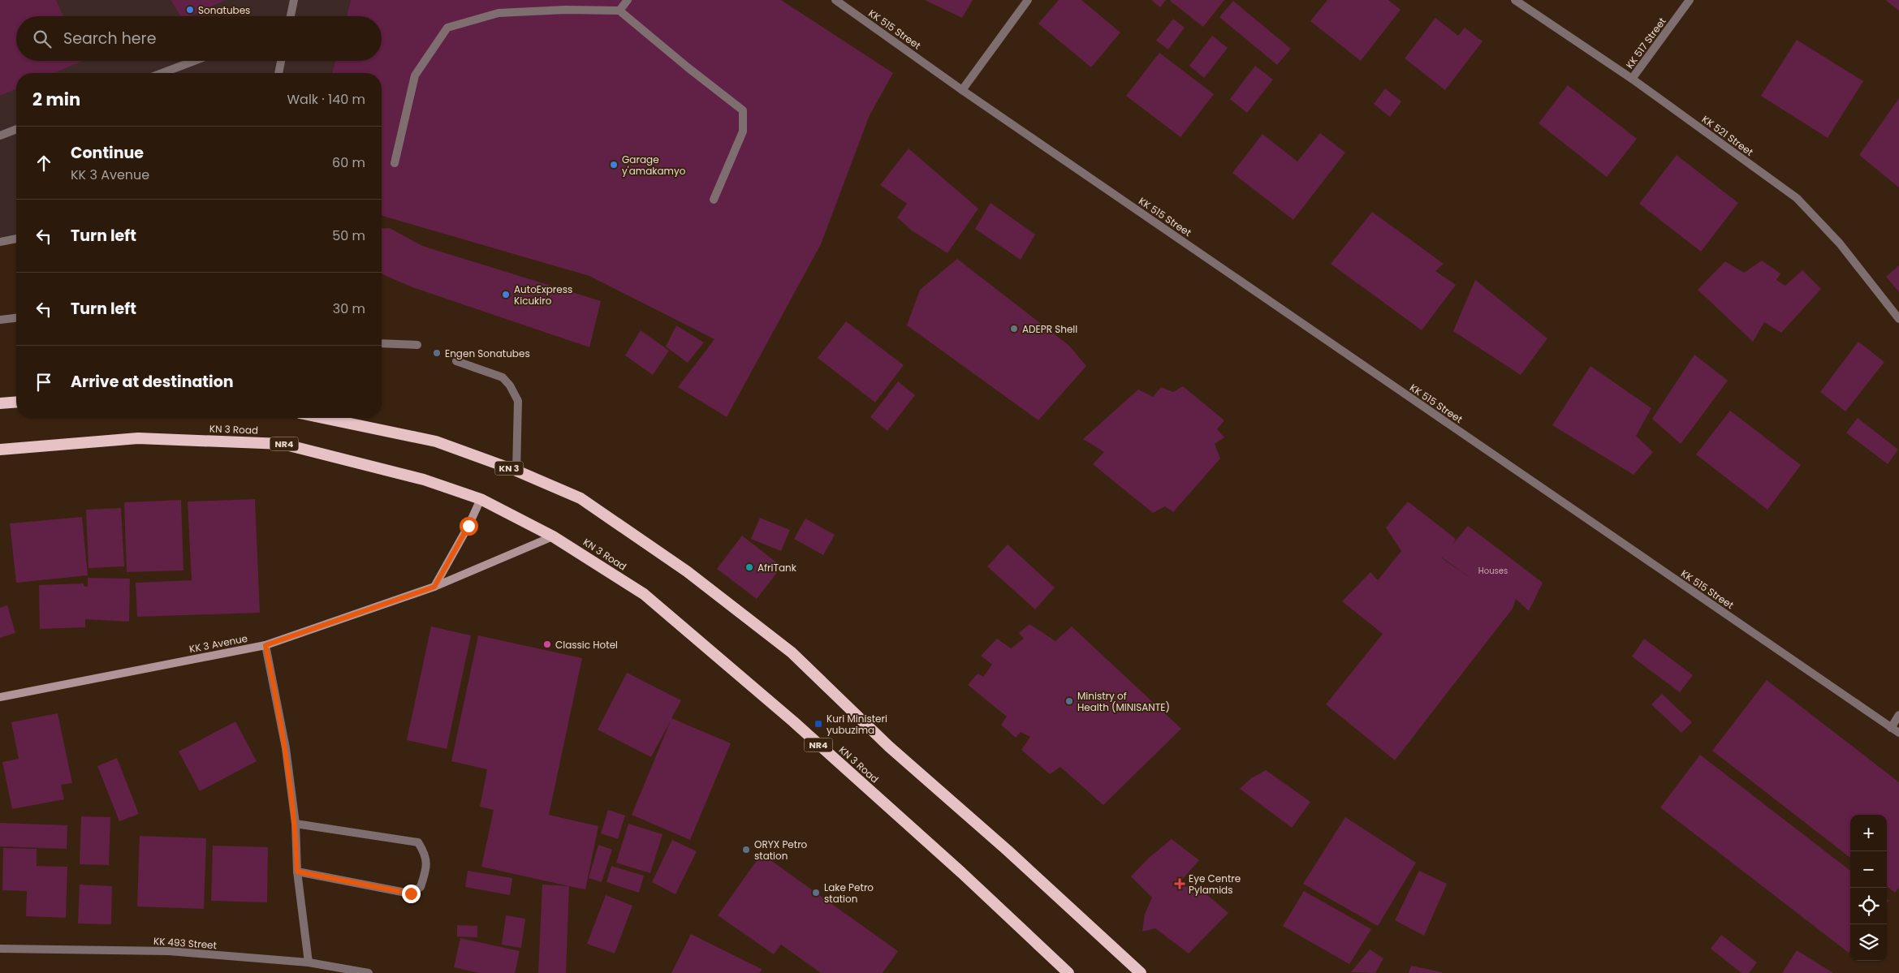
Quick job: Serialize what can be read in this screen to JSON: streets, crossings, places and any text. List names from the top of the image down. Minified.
{"streets":{"highway":["KN 3 Road","NR4","KN 3"],"main road":["KK 3 Avenue"],"street":["KK 515 Street","KK 517 Street","KK 521 Street","KK 493 Street"]},"crossings":[["KK 517 Street","KK 521 Street"],["KN 3 Road","KK 3 Avenue"]],"places":{"other":["Sonatubes","Garage y'amakamyo","AutoExpress Kicukiro","ADEPR Shell","Engen Sonatubes","AfriTank","Classic Hotel","Ministry of Health (MINISANTE)","ORYX Petro station","Lake Petro station"],"transit":["Kuri Ministeri yubuzima"],"health":["Eye Centre Pylamids"]},"house_numbers":["Houses"],"page":{"search":"Search here","heading":["2 min","Walk · 140 m"],"list":[["Continue","KK 3 Avenue","60 m"],["Turn left","50 m"],["Turn left","30 m"],"Arrive at destination"],"map_buttons":["+","−"]}}
